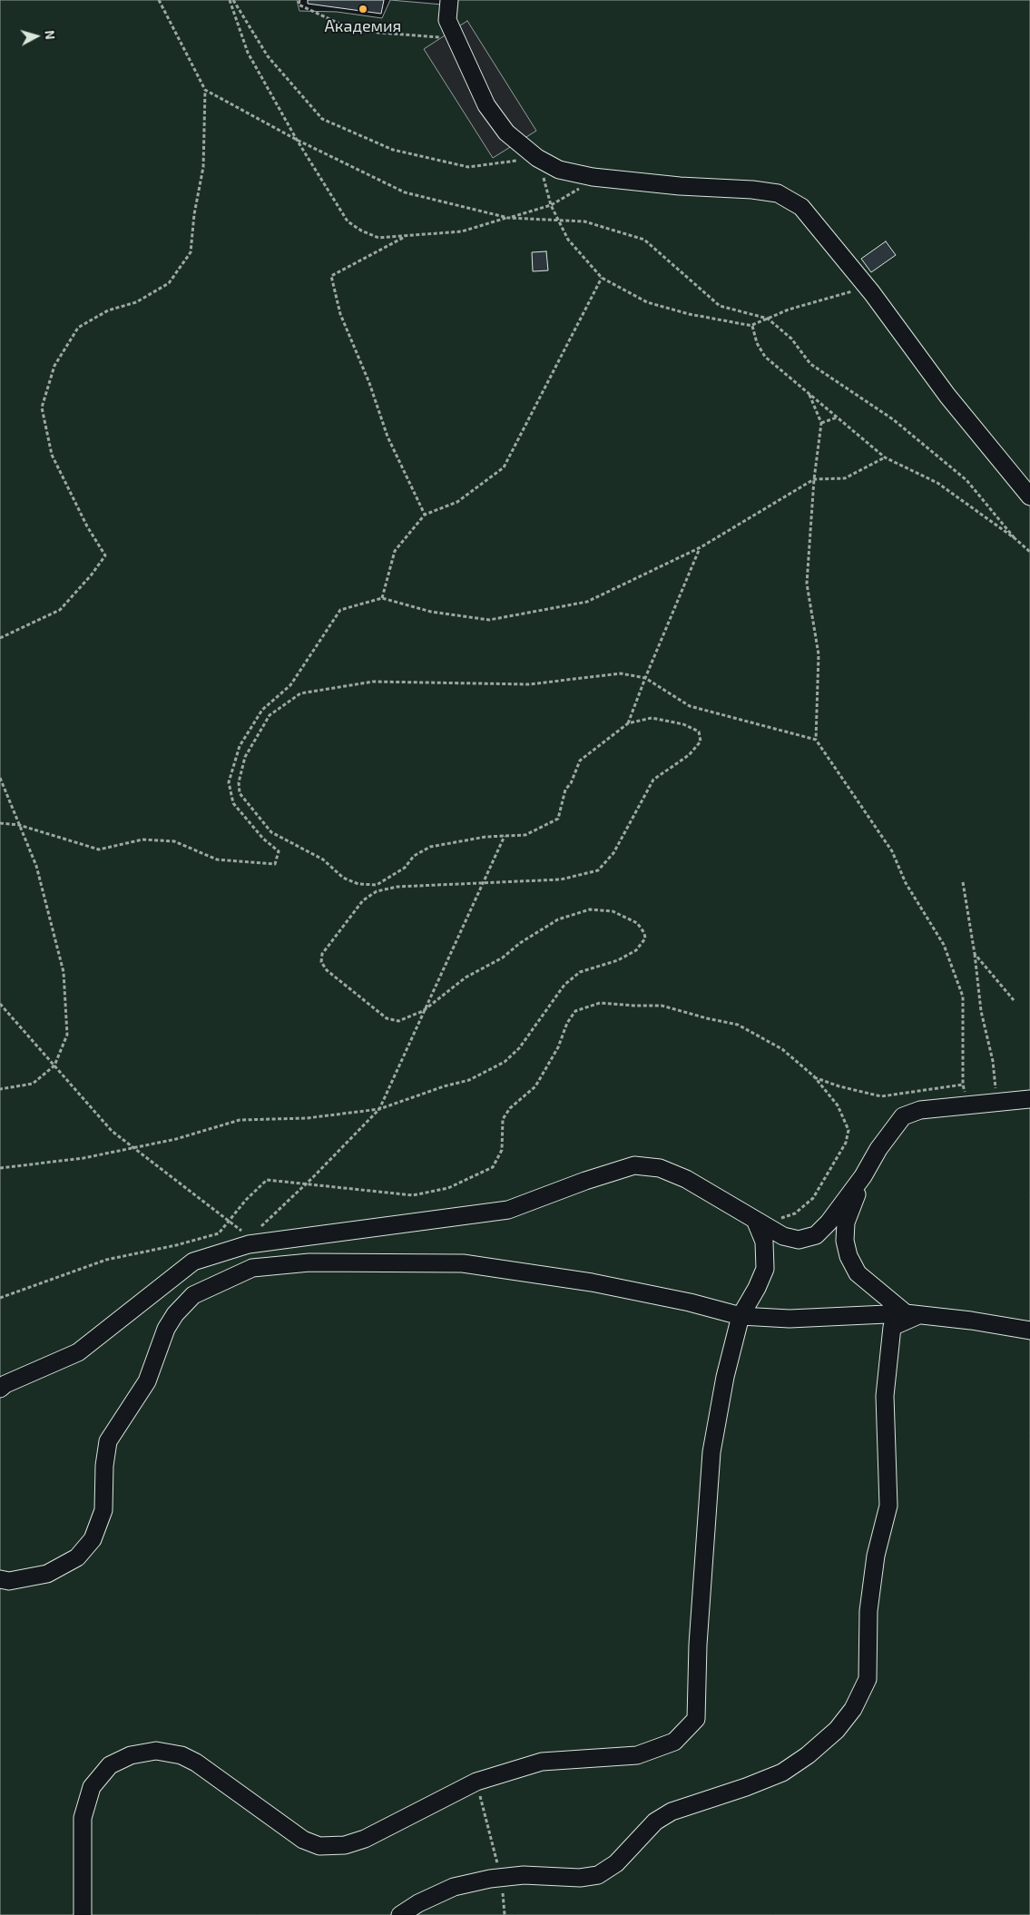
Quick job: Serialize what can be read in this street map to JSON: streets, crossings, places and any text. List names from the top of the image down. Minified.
{"places":["Академия"],"north":"right"}
